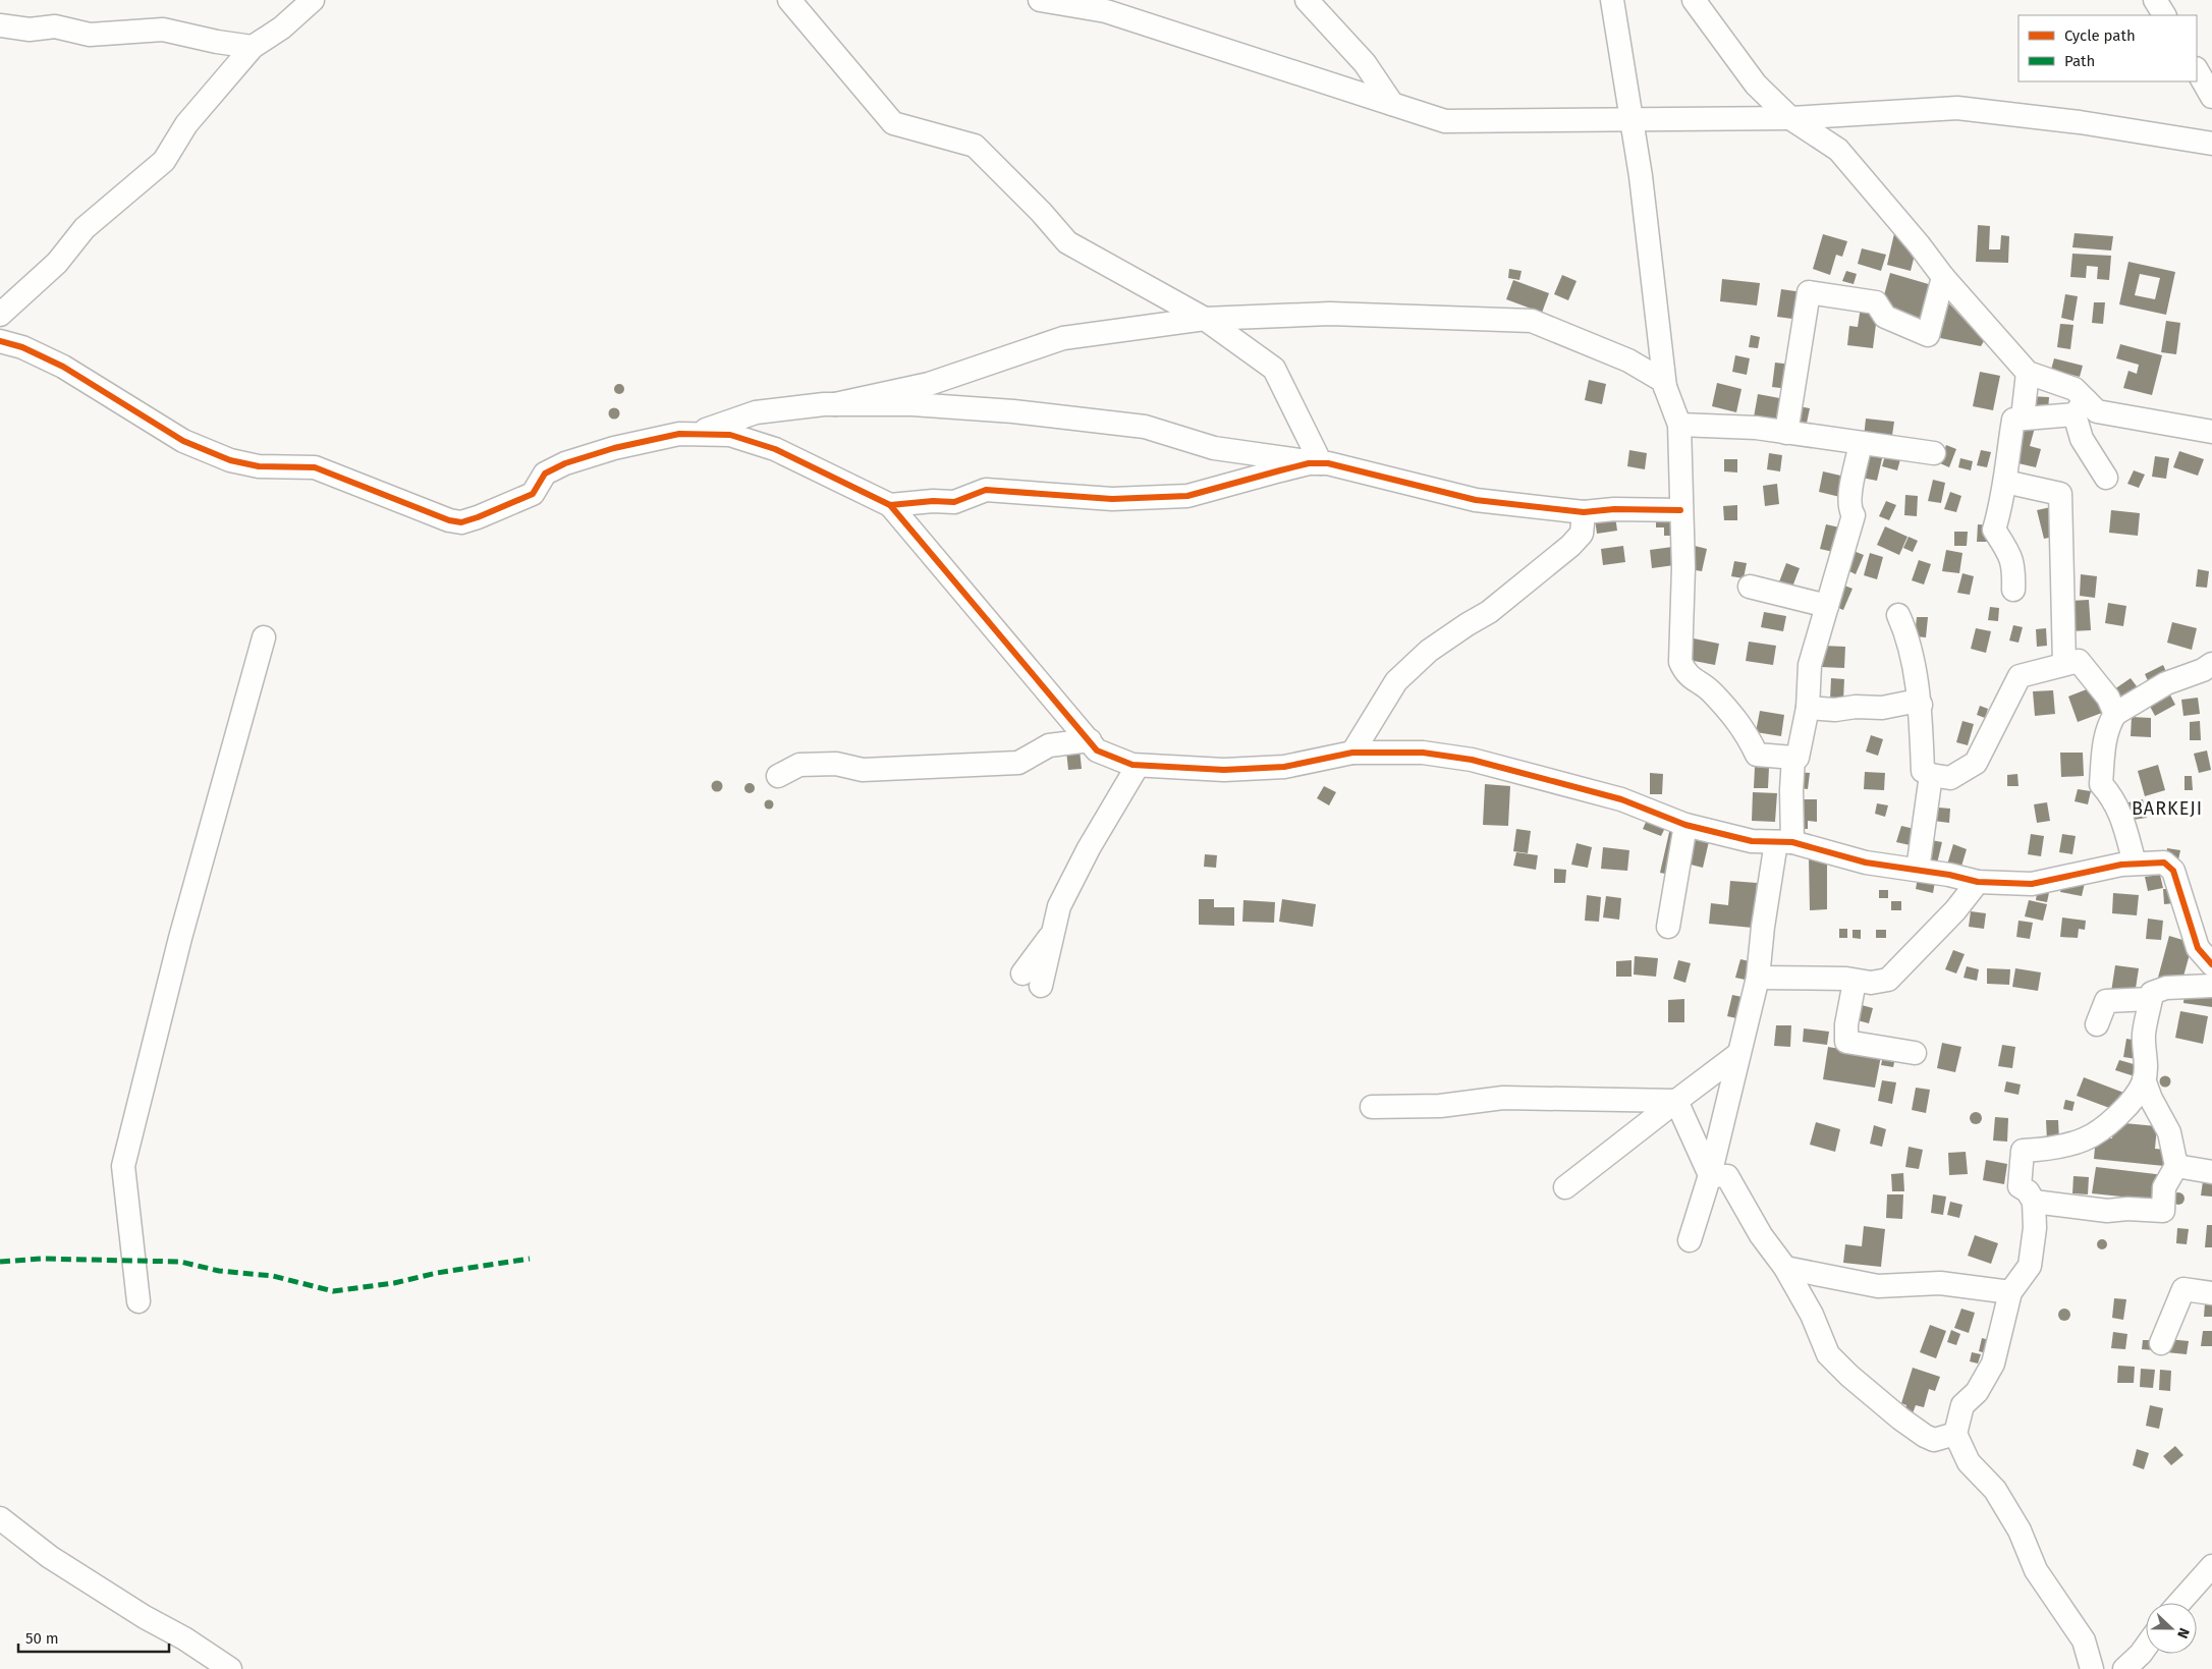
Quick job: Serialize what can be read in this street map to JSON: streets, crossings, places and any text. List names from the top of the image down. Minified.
{"districts":["BARKEJI"],"legend":["Cycle path","Path"],"scale_bar":"50 m","north":"right"}
